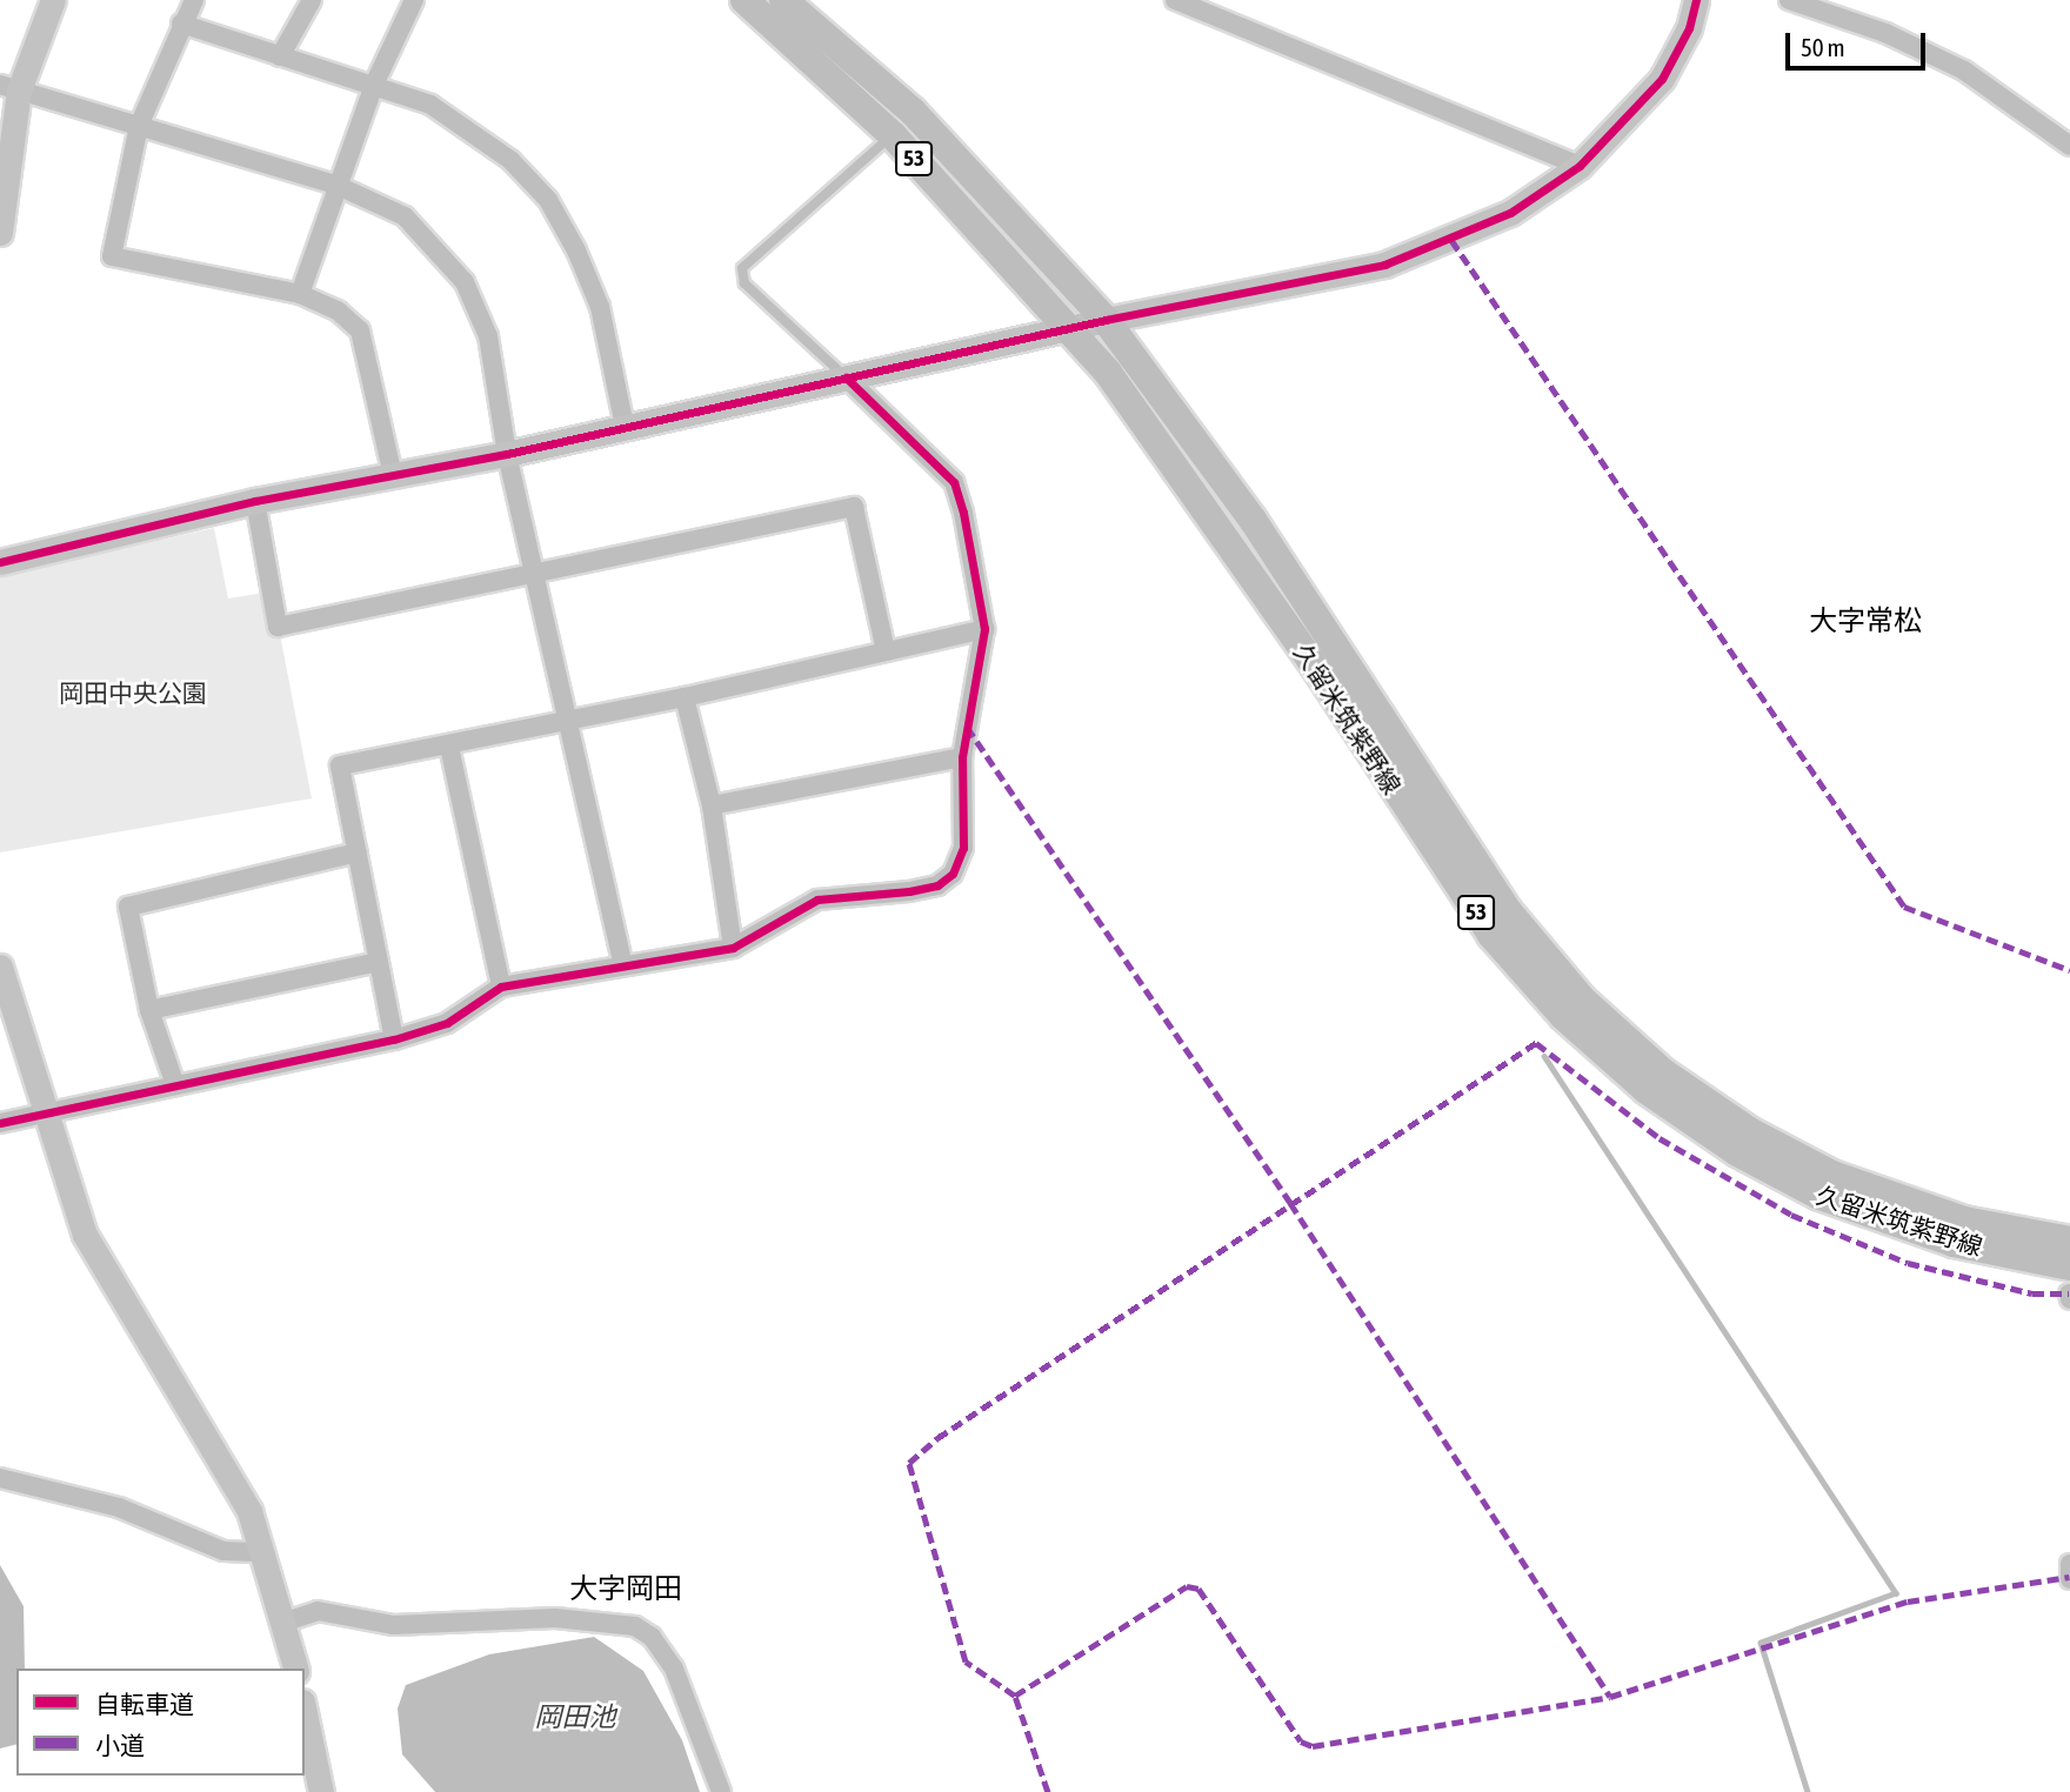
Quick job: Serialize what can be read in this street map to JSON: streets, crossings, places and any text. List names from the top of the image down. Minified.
{"streets":{"main road":["53","久留米筑紫野線"]},"districts":["大字常松","大字岡田"],"water":["岡田池"],"parks":["岡田中央公園"],"legend":["自転車道","小道"],"scale_bar":"50 m"}
